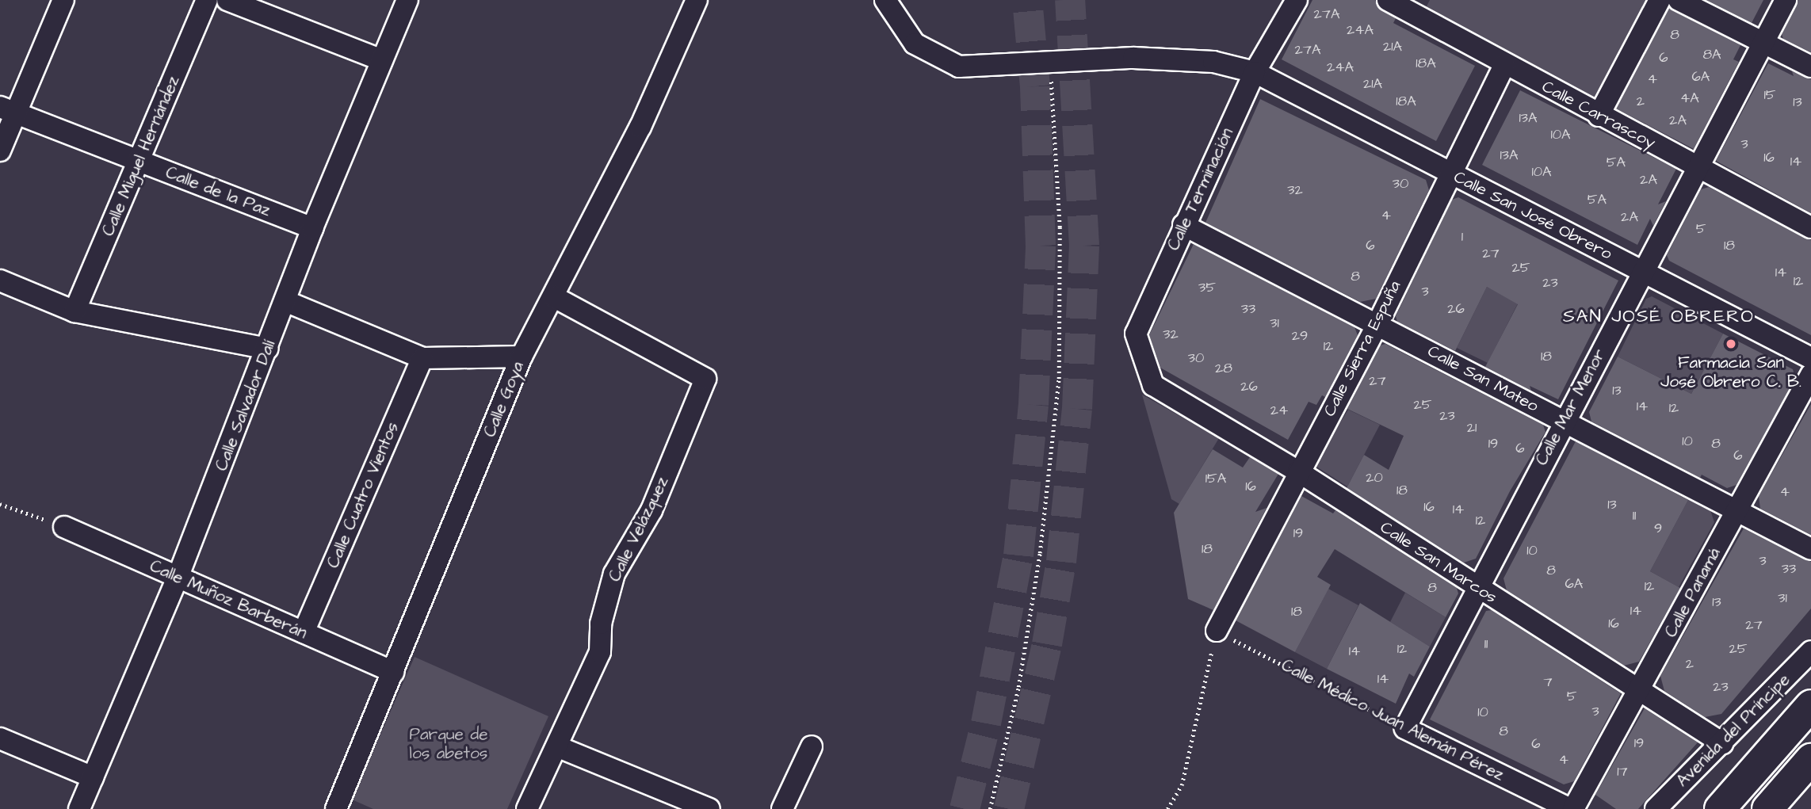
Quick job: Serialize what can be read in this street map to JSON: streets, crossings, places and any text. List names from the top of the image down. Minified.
{"streets":{"street":["Calle Carrascoy","Calle Miguel Hernández","Calle Terminación","Calle de la Paz","Calle San José Obrero","Calle Sierra Espuña","Calle San Mateo","Calle Goya","Calle Salvador Dalí","Calle Mar Menor","Calle Cuatro Vientos","Calle Velázquez","Calle San Marcos","Calle Panamá","Calle Muñoz Barberán","Calle Médico Juan Alemán Pérez","Avenida del Príncipe"]},"crossings":[["Calle Carrascoy","Calle Sierra Espuña"],["Calle Carrascoy","Calle Mar Menor"],["Calle Miguel Hernández","Calle de la Paz"],["Calle Terminación","Calle San José Obrero"],["Calle Terminación","Calle San Mateo"],["Calle Terminación","Calle San Marcos"],["Calle de la Paz","Calle Salvador Dalí"],["Calle San José Obrero","Calle Sierra Espuña"],["Calle San José Obrero","Calle Mar Menor"],["Calle Sierra Espuña","Calle San Mateo"],["Calle Sierra Espuña","Calle San Marcos"],["Calle Sierra Espuña","Calle Médico Juan Alemán Pérez"],["Calle San Mateo","Calle Mar Menor"],["Calle San Mateo","Calle Panamá"],["Calle Goya","Calle Velázquez"],["Calle Goya","Calle Muñoz Barberán"],["Calle Salvador Dalí","Calle Muñoz Barberán"],["Calle Mar Menor","Calle San Marcos"],["Calle Mar Menor","Calle Médico Juan Alemán Pérez"],["Calle Cuatro Vientos","Calle Muñoz Barberán"],["Calle San Marcos","Calle Panamá"],["Calle San Marcos","Avenida del Príncipe"],["Calle Panamá","Calle Médico Juan Alemán Pérez"]],"districts":["SAN JOSÉ OBRERO"],"parks":["Parque de los abetos"],"places":["Farmacia San José Obrero C. B."],"house_numbers":["27A","24A","8","21A","27A","8A","6","18A","24A","6A","4","21A","15","4A","18A","2","13","13A","2A","10A","3","13A","16","14","5A","10A","2A","30","32","5A","4","2A","5","1","6","18","27","25","14","8","12","23","35","3","33","26","31","32","29","12","18","30","28","27","26","13","25","14","12","24","23","21","10","19","8","6","6","20","15A","16","18","4","13","16","14","11","12","9","19","18","10","3","33","8","6A","12","8","31","13","14","18","16","27","11","12","25","14","2","14","7","23","5","3","10","8","19","6","4","17"]}
